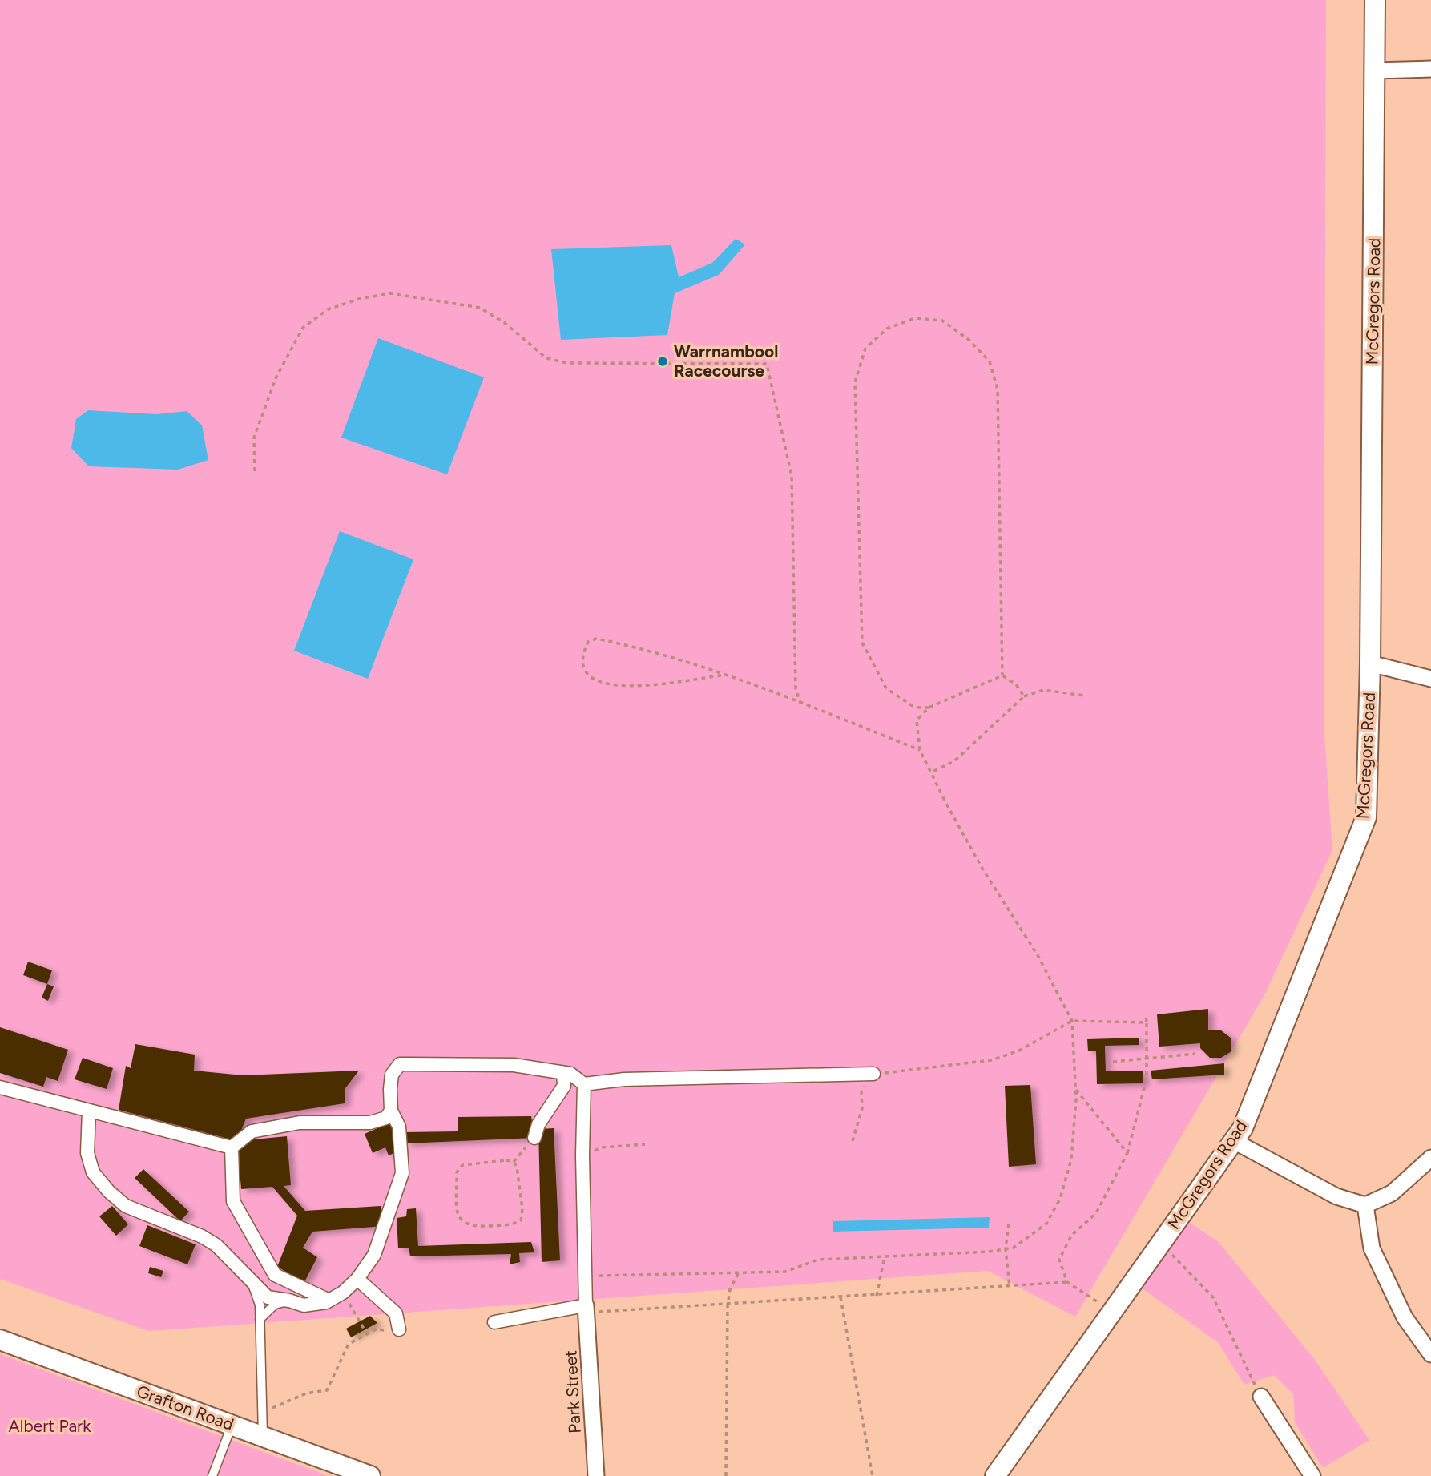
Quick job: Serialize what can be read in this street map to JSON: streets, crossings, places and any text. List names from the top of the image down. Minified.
{"streets":{"street":["McGregors Road","Park Street","Grafton Road"]},"parks":["Albert Park"],"places":["Warrnambool Racecourse"]}
